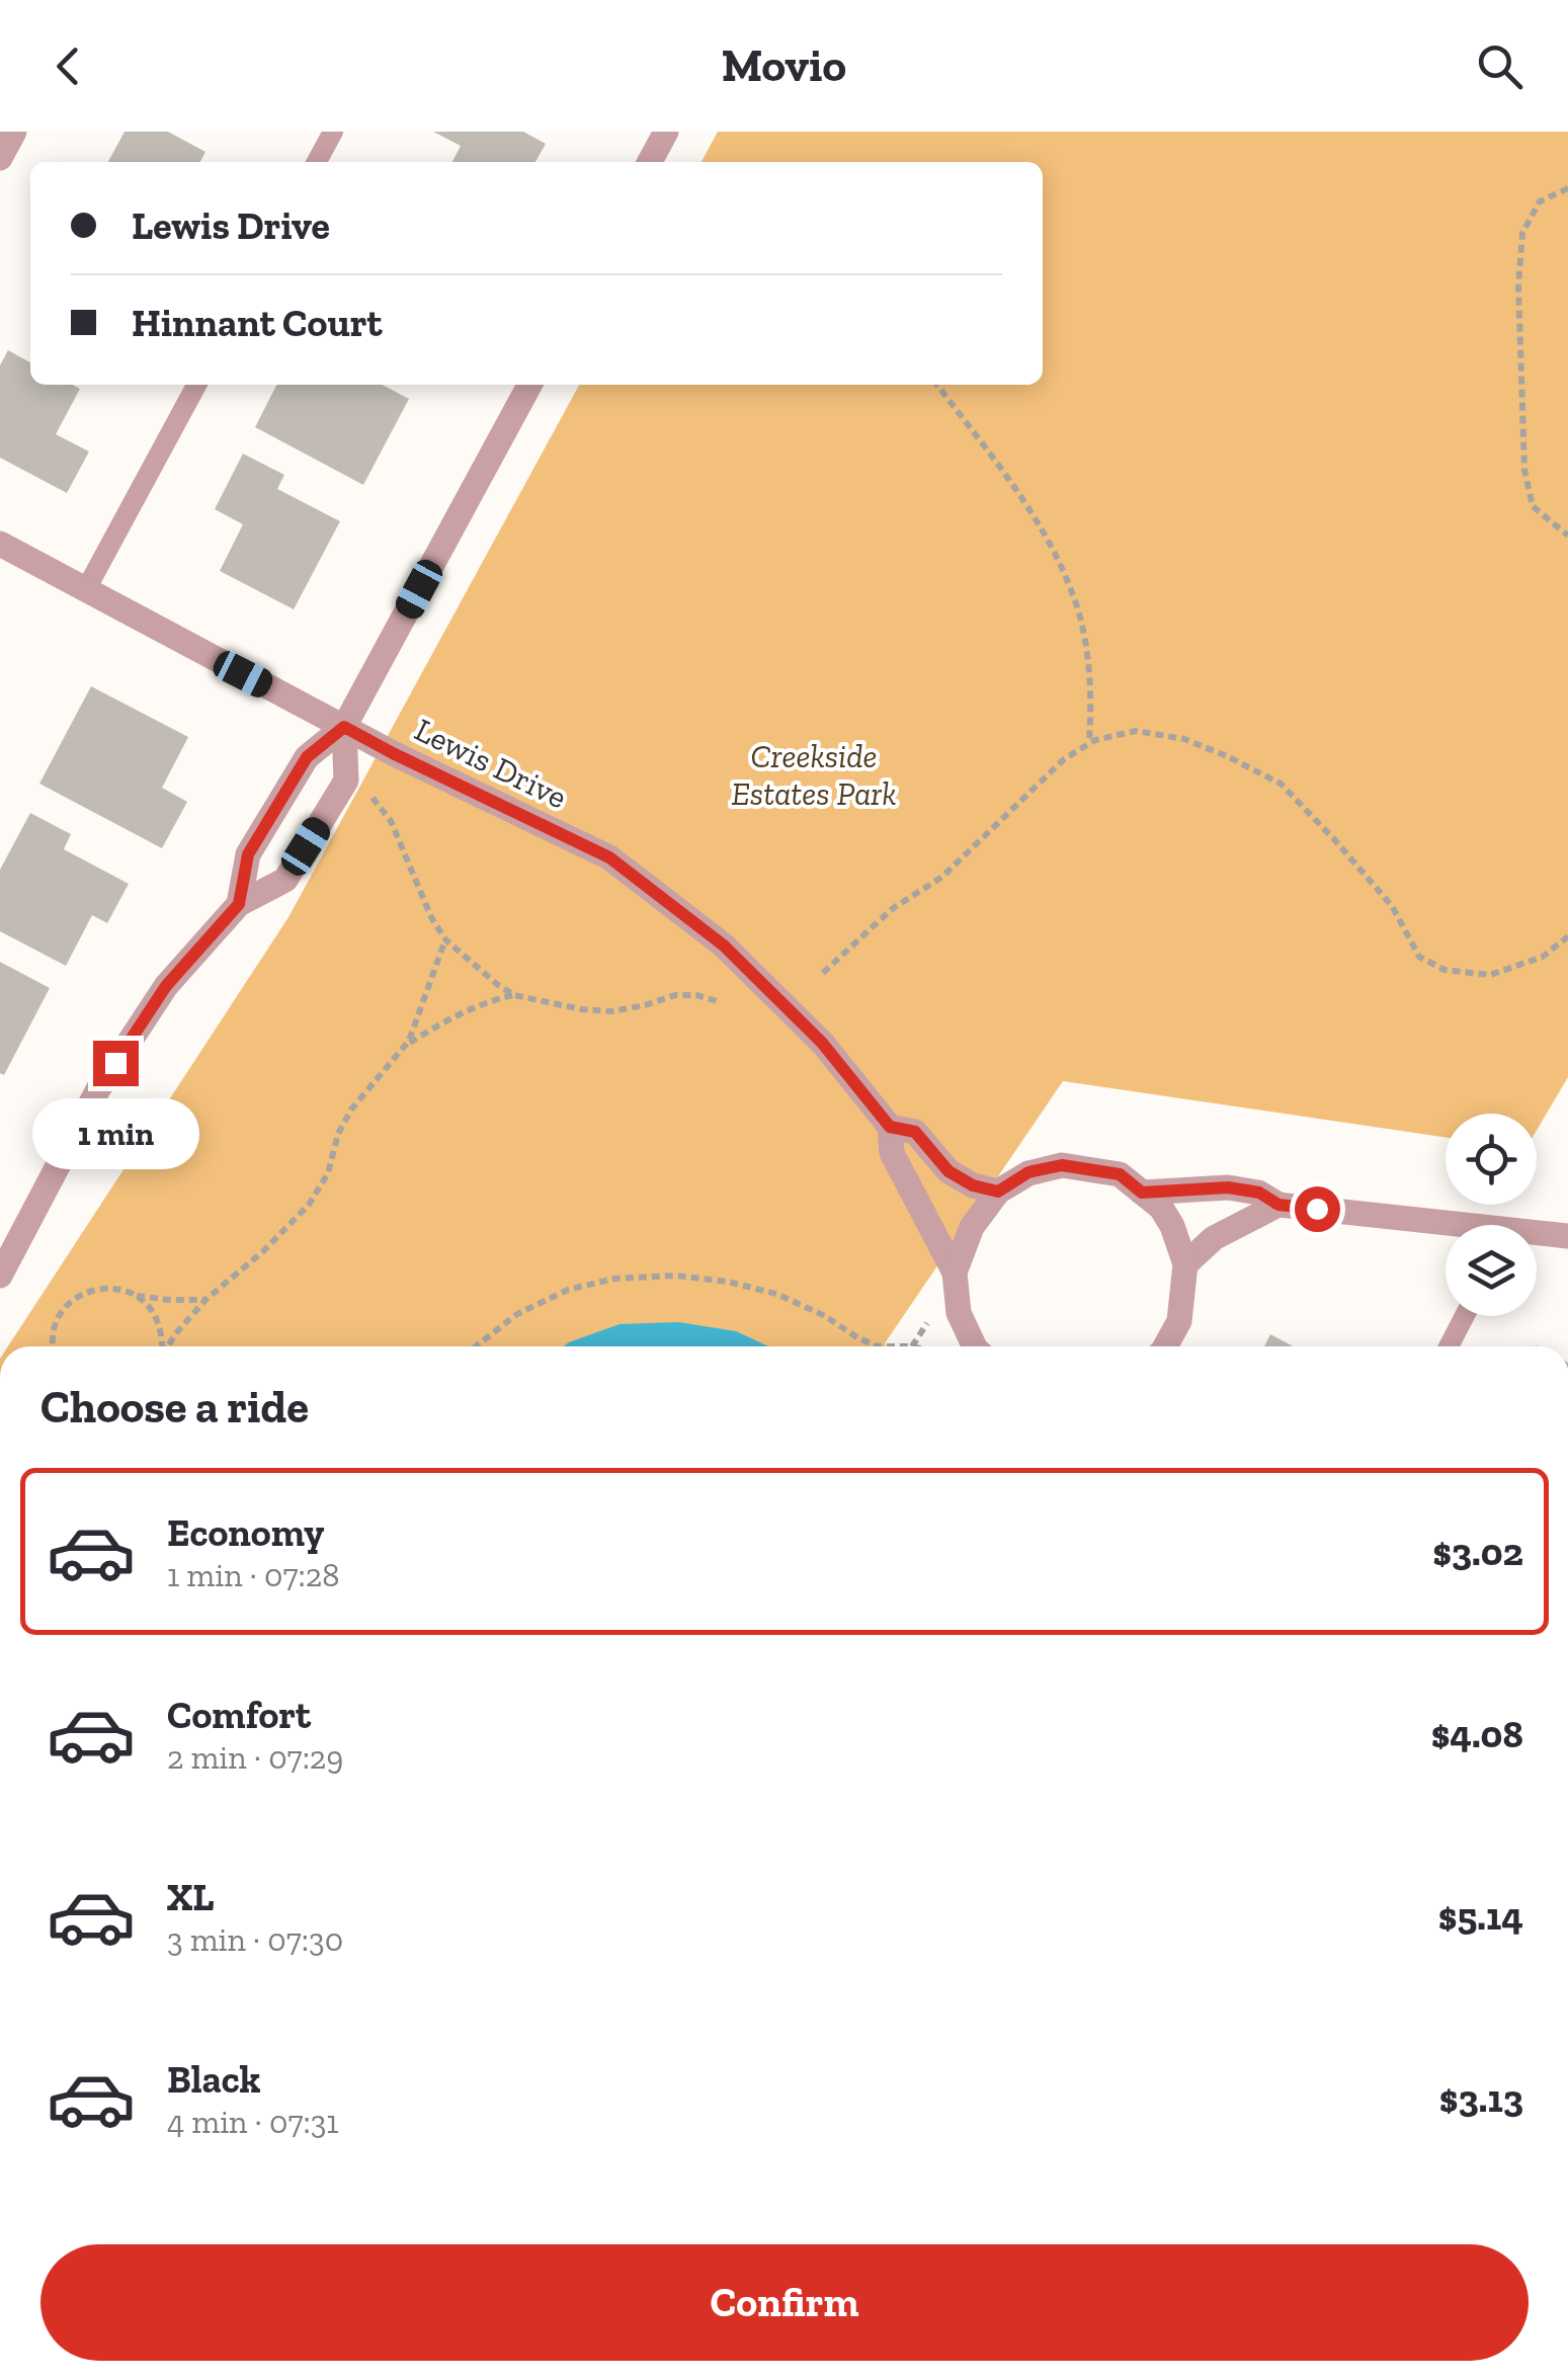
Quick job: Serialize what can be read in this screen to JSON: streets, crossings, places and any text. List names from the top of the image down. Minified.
{"streets":{"street":["Lewis Drive"]},"parks":["Creekside Estates Park"],"page":{"header":"Movio","banner":["Lewis Drive","Hinnant Court"],"bubble":"1 min","heading":"Choose a ride","list":[{"name":"Economy","note":"1 min · 07:28","value":"$3.02"},{"name":"Comfort","note":"2 min · 07:29","value":"$4.08"},{"name":"XL","note":"3 min · 07:30","value":"$5.14"},{"name":"Black","note":"4 min · 07:31","value":"$3.13"}],"buttons":"Confirm"}}
